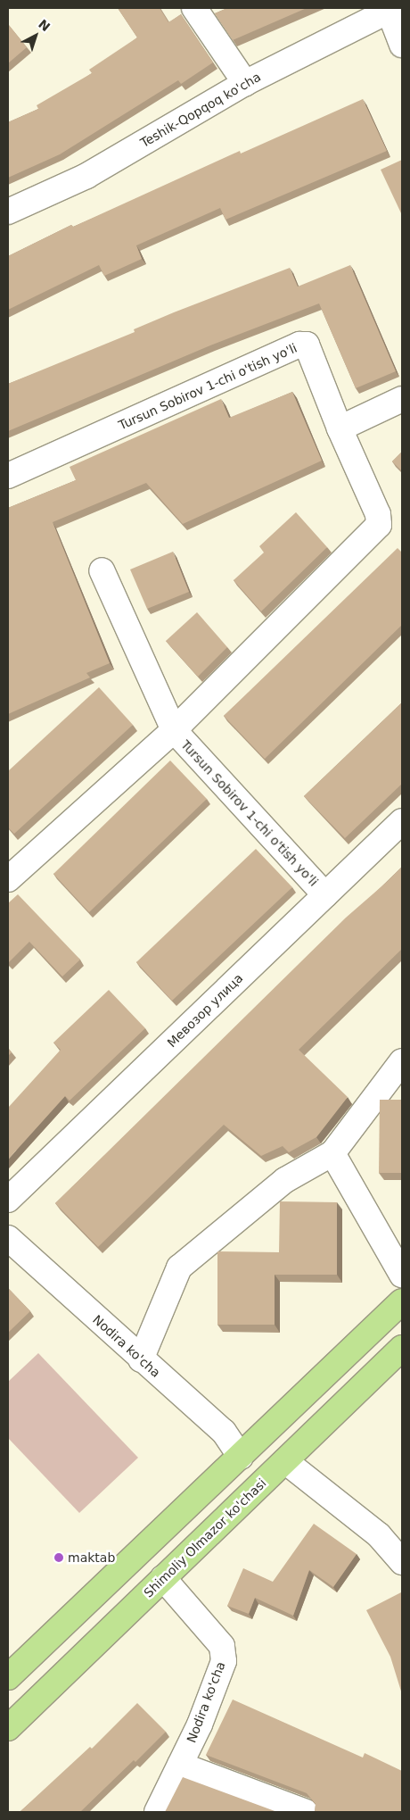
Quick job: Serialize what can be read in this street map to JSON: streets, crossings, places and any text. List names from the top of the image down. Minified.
{"streets":{"main road":["Shimoliy Olmazor ko'chasi"],"street":["Teshik-Qopqoq ko'cha","Tursun Sobirov 1-chi o'tish yo'li","Мевозор улица","Nodira ko'cha"]},"crossings":[["Tursun Sobirov 1-chi o'tish yo'li","Мевозор улица"],["Nodira ko'cha","Shimoliy Olmazor ko'chasi"]],"places":["maktab"],"north":"top right"}
